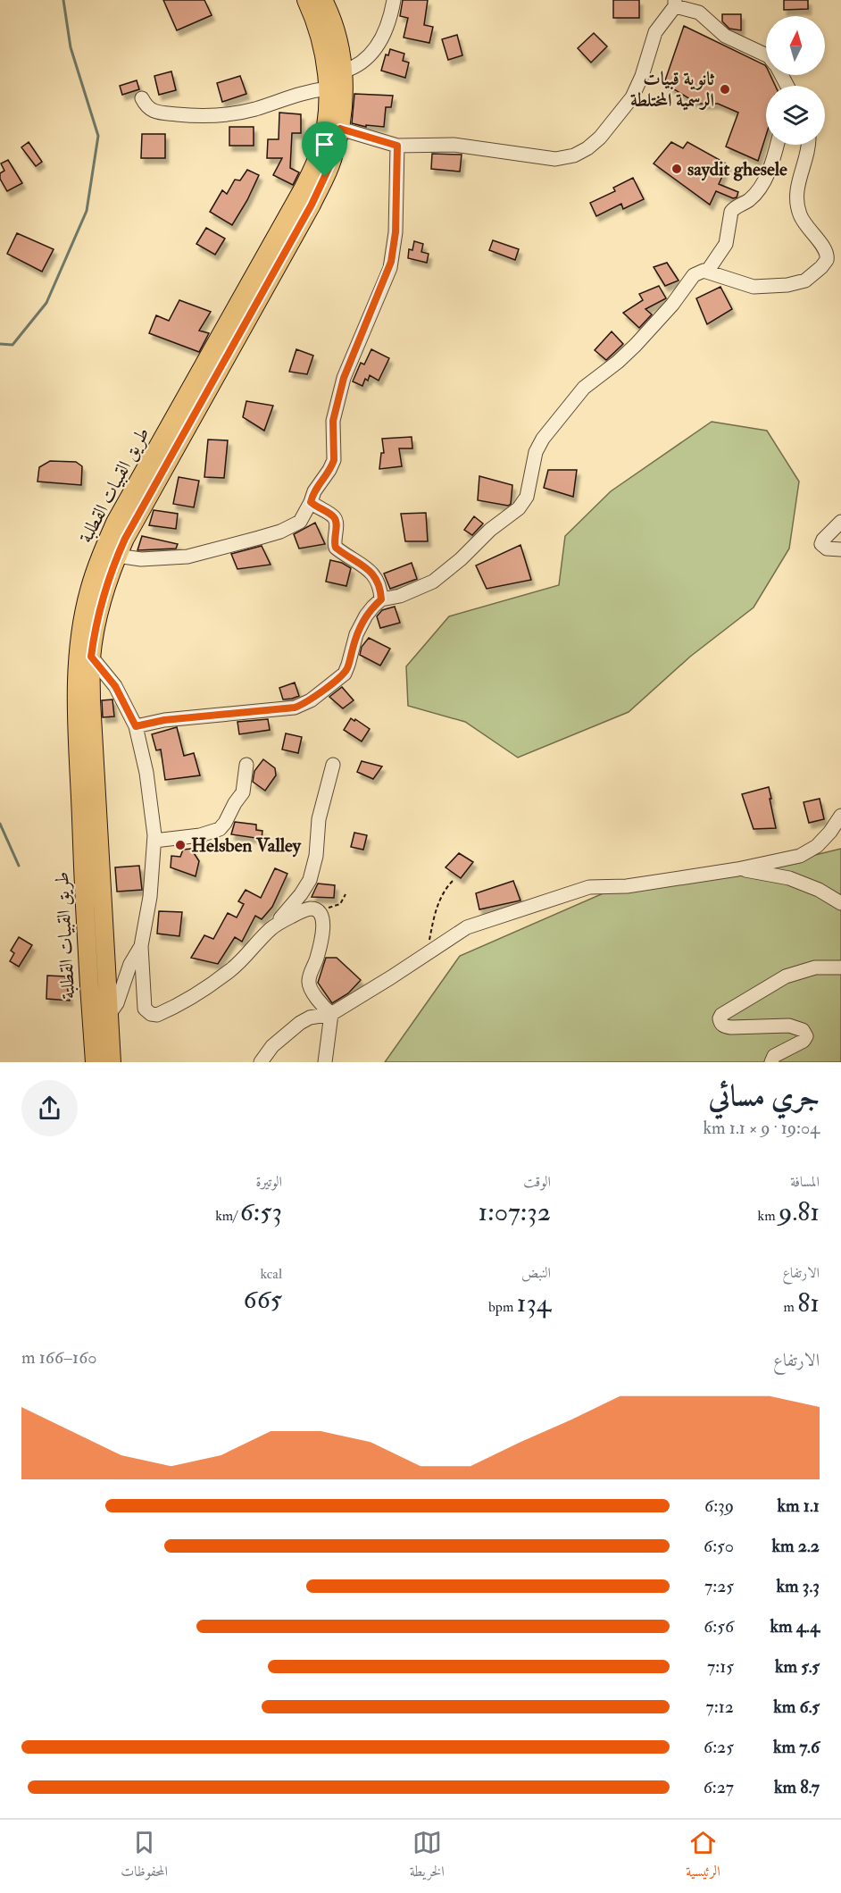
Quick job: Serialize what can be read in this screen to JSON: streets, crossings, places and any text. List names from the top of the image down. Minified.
{"streets":{"main road":["طريق القبيات القطلبة"]},"places":["ثانوية قبيات الرسمية المختلطة","saydit ghesele","Helsben Valley"],"north":"top","page":{"heading":["جري مسائي","19:04 · 9 × 1.1 km"],"stats":[["المسافة","9.81 km"],["الوقت","1:07:32"],["الوتيرة","6:53 /km"],["الارتفاع","81 m"],["النبض","134 bpm"],["kcal","665"]],"chart":["الارتفاع","160–166 m"],"list":[{"name":"1.1 km","note":"6:39"},{"name":"2.2 km","note":"6:50"},{"name":"3.3 km","note":"7:25"},{"name":"4.4 km","note":"6:56"},{"name":"5.5 km","note":"7:15"},{"name":"6.5 km","note":"7:12"},{"name":"7.6 km","note":"6:25"},{"name":"8.7 km","note":"6:27"}],"tabs":["الرئيسية","الخريطة","المحفوظات"]}}
